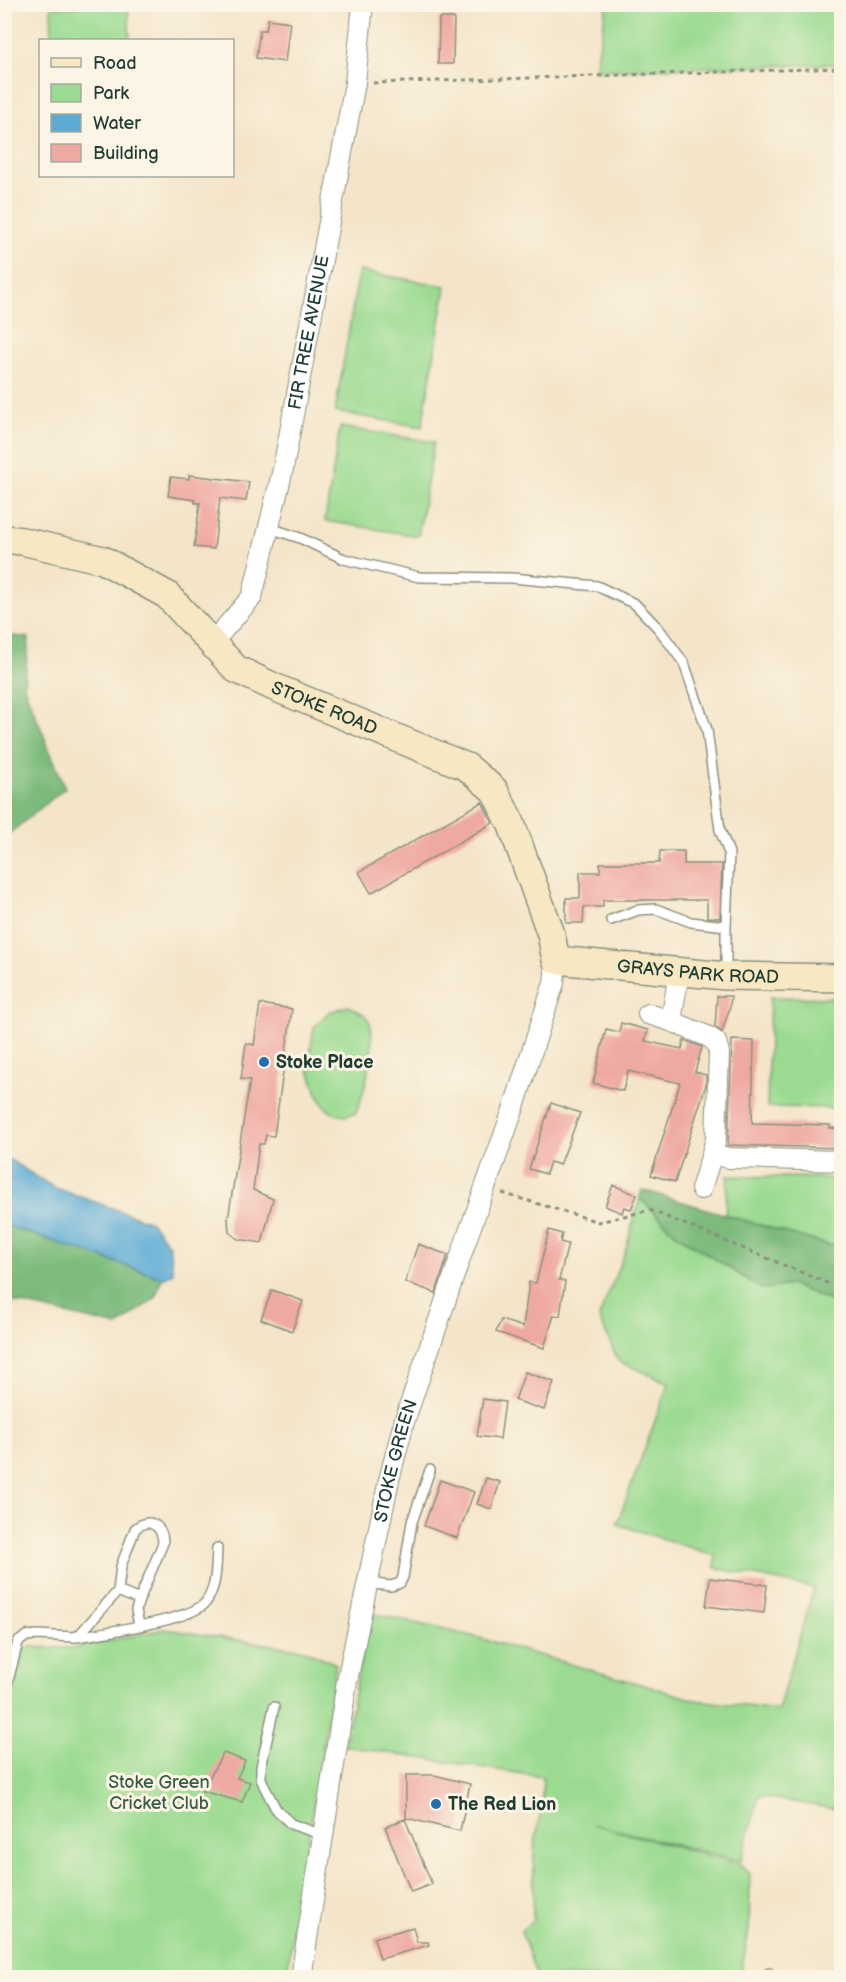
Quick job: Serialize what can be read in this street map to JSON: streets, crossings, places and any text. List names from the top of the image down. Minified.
{"streets":{"main road":["STOKE ROAD","GRAYS PARK ROAD"],"street":["FIR TREE AVENUE","STOKE GREEN"]},"crossings":[["FIR TREE AVENUE","STOKE ROAD"],["STOKE ROAD","GRAYS PARK ROAD"],["STOKE ROAD","STOKE GREEN"],["GRAYS PARK ROAD","STOKE GREEN"]],"parks":["Stoke Green Cricket Club"],"places":["Stoke Place","The Red Lion"],"legend":["Road","Park","Water","Building"]}
